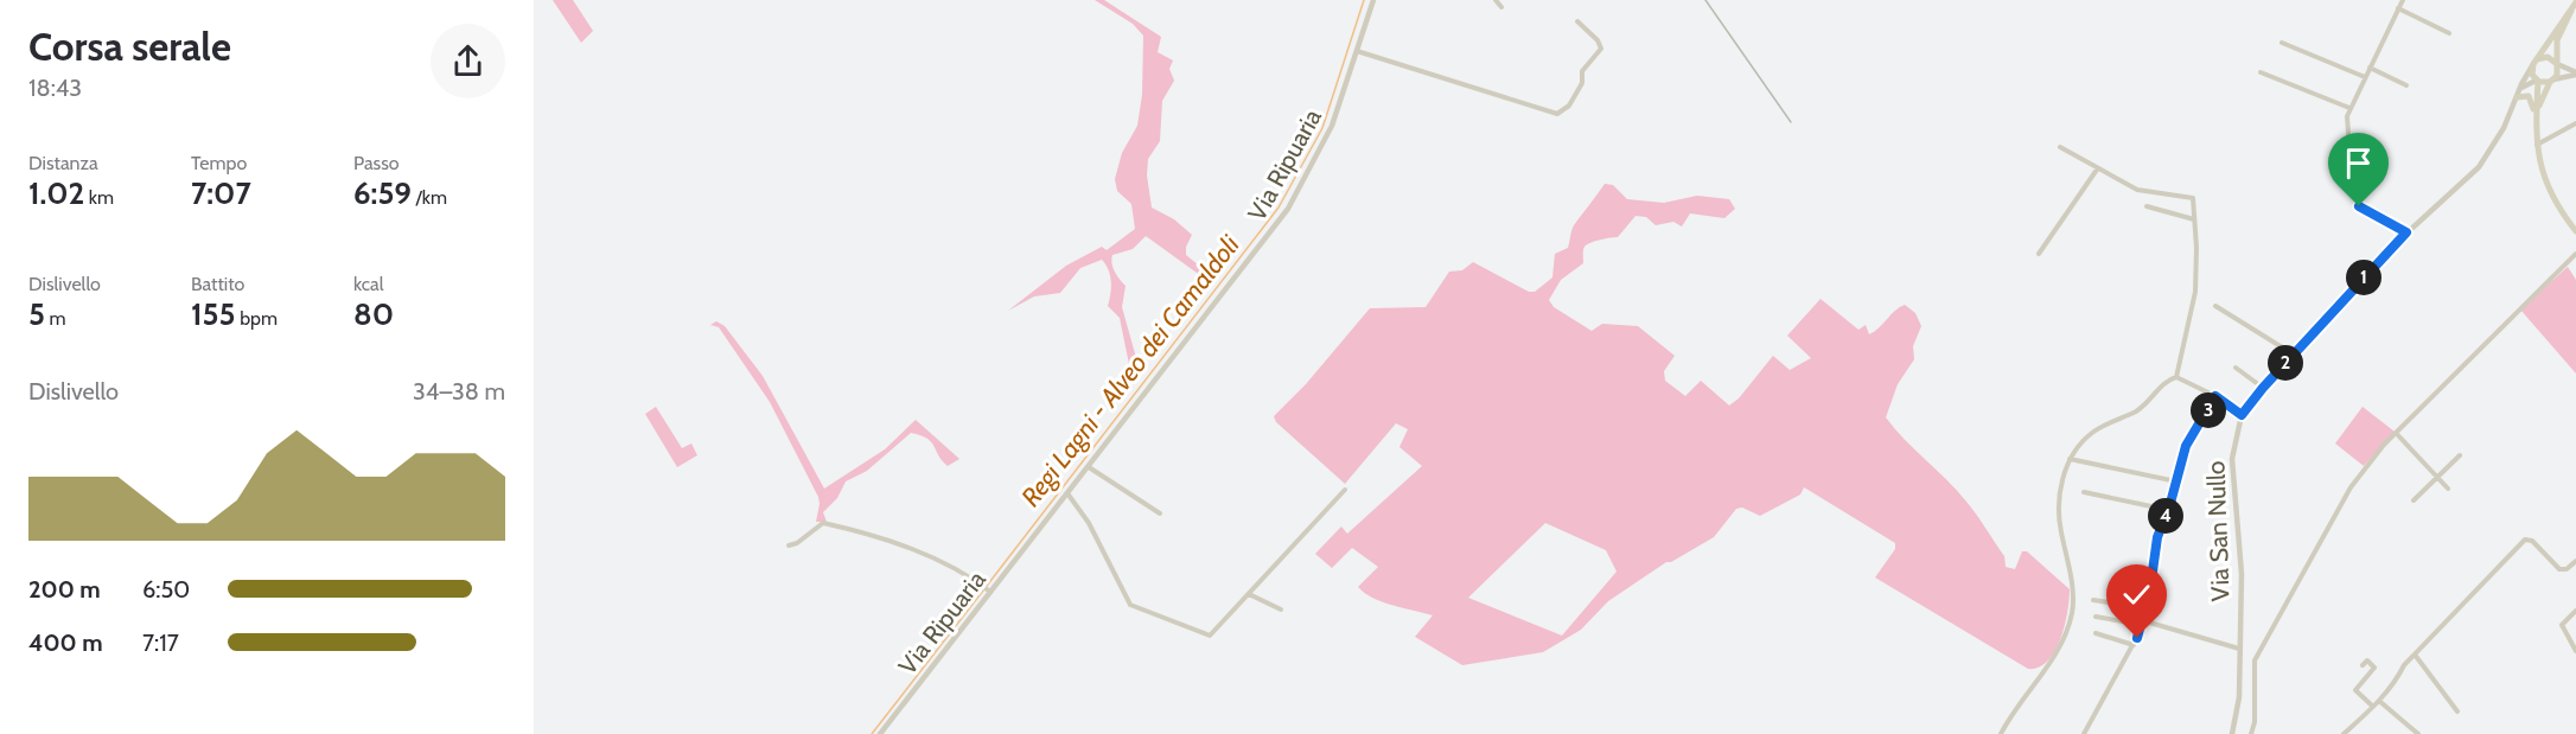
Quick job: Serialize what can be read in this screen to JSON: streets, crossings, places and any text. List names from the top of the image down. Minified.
{"streets":{"street":["Via Ripuaria","Via San Nullo"]},"water":["Regi Lagni - Alveo dei Camaldoli"],"page":{"heading":["Corsa serale","18:43"],"stats":[["Distanza","1.02 km"],["Tempo","7:07"],["Passo","6:59 /km"],["Dislivello","5 m"],["Battito","155 bpm"],["kcal","80"]],"pins":["1","2","3","4"],"chart":["Dislivello","34–38 m"],"list":[{"name":"200 m","note":"6:50"},{"name":"400 m","note":"7:17"}]}}
